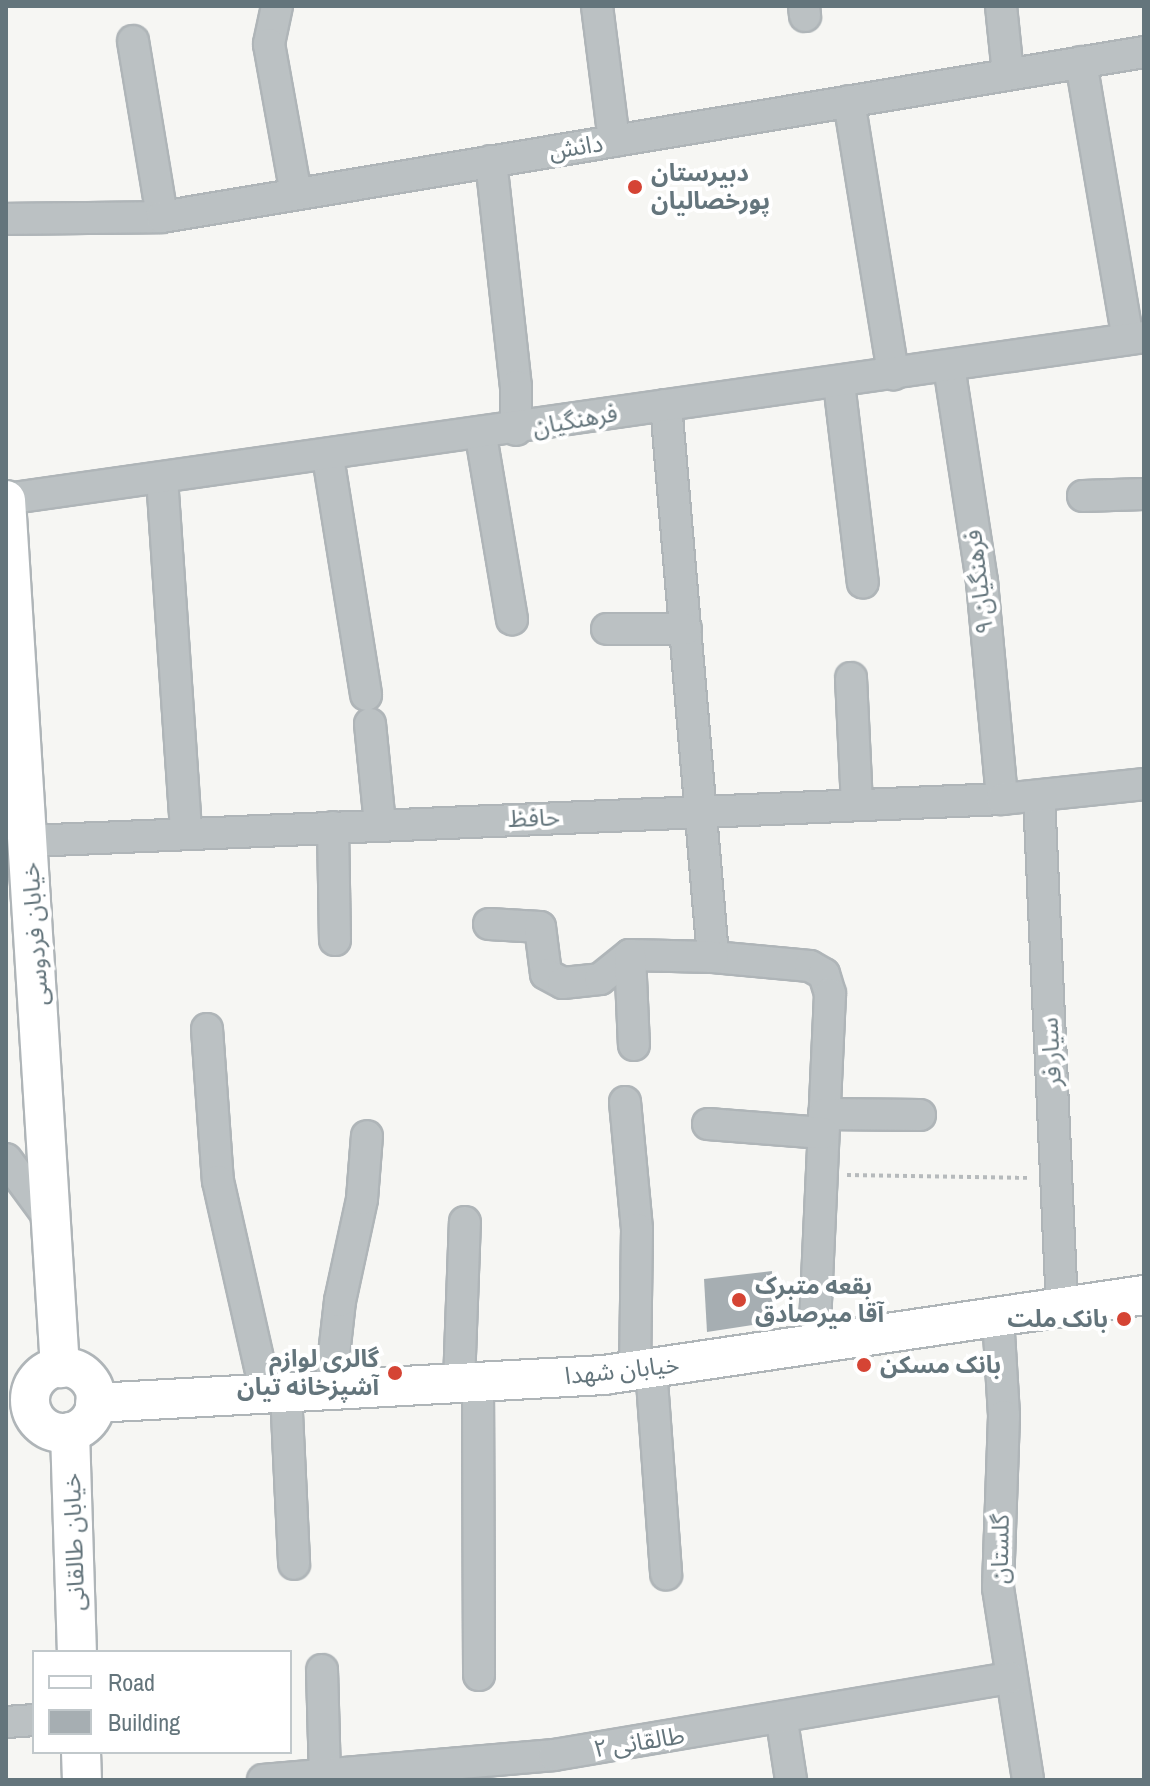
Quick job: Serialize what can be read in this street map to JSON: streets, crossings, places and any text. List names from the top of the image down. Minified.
{"streets":{"main road":["خیابان فردوسی","خیابان شهدا","خیابان طالقانی"],"street":["دانش","فرهنگیان","فرهنگیان ۹","حافظ","سیار فر","گلستان","طالقانی ۲"]},"crossings":[["فرهنگیان","فرهنگیان ۹"],["فرهنگیان","خیابان فردوسی"],["فرهنگیان ۹","حافظ"],["حافظ","خیابان فردوسی"],["حافظ","سیار فر"],["خیابان فردوسی","خیابان شهدا"],["خیابان فردوسی","خیابان طالقانی"],["سیار فر","خیابان شهدا"],["خیابان شهدا","خیابان طالقانی"],["خیابان شهدا","گلستان"],["گلستان","طالقانی ۲"]],"places":["دبیرستان پورخصالیان","بقعه متبرک آقا میرصادق","بانک ملت","بانک مسکن","گالری لوازم آشپزخانه تیان"],"legend":["Road","Building"]}
